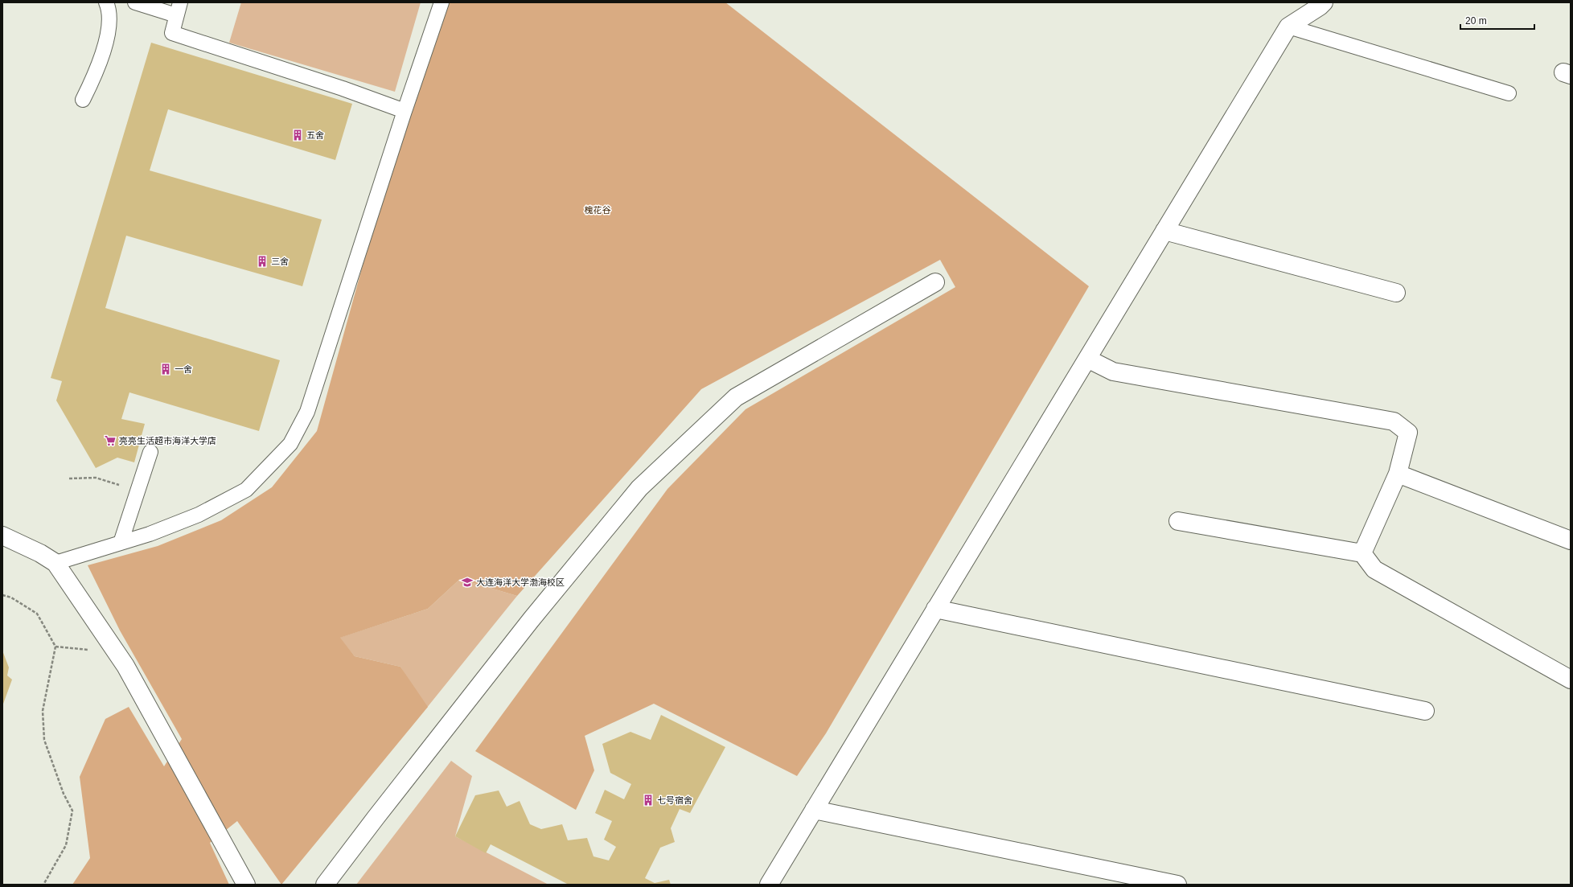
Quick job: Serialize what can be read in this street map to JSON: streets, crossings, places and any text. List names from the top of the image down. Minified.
{"parks":["槐花谷"],"places":{"building":["五舍","三舍","一舍","七号宿舍"],"supermarket":["亮亮生活超市海洋大学店"],"school or university":["大连海洋大学渤海校区"]},"scale_bar":"20 m"}
